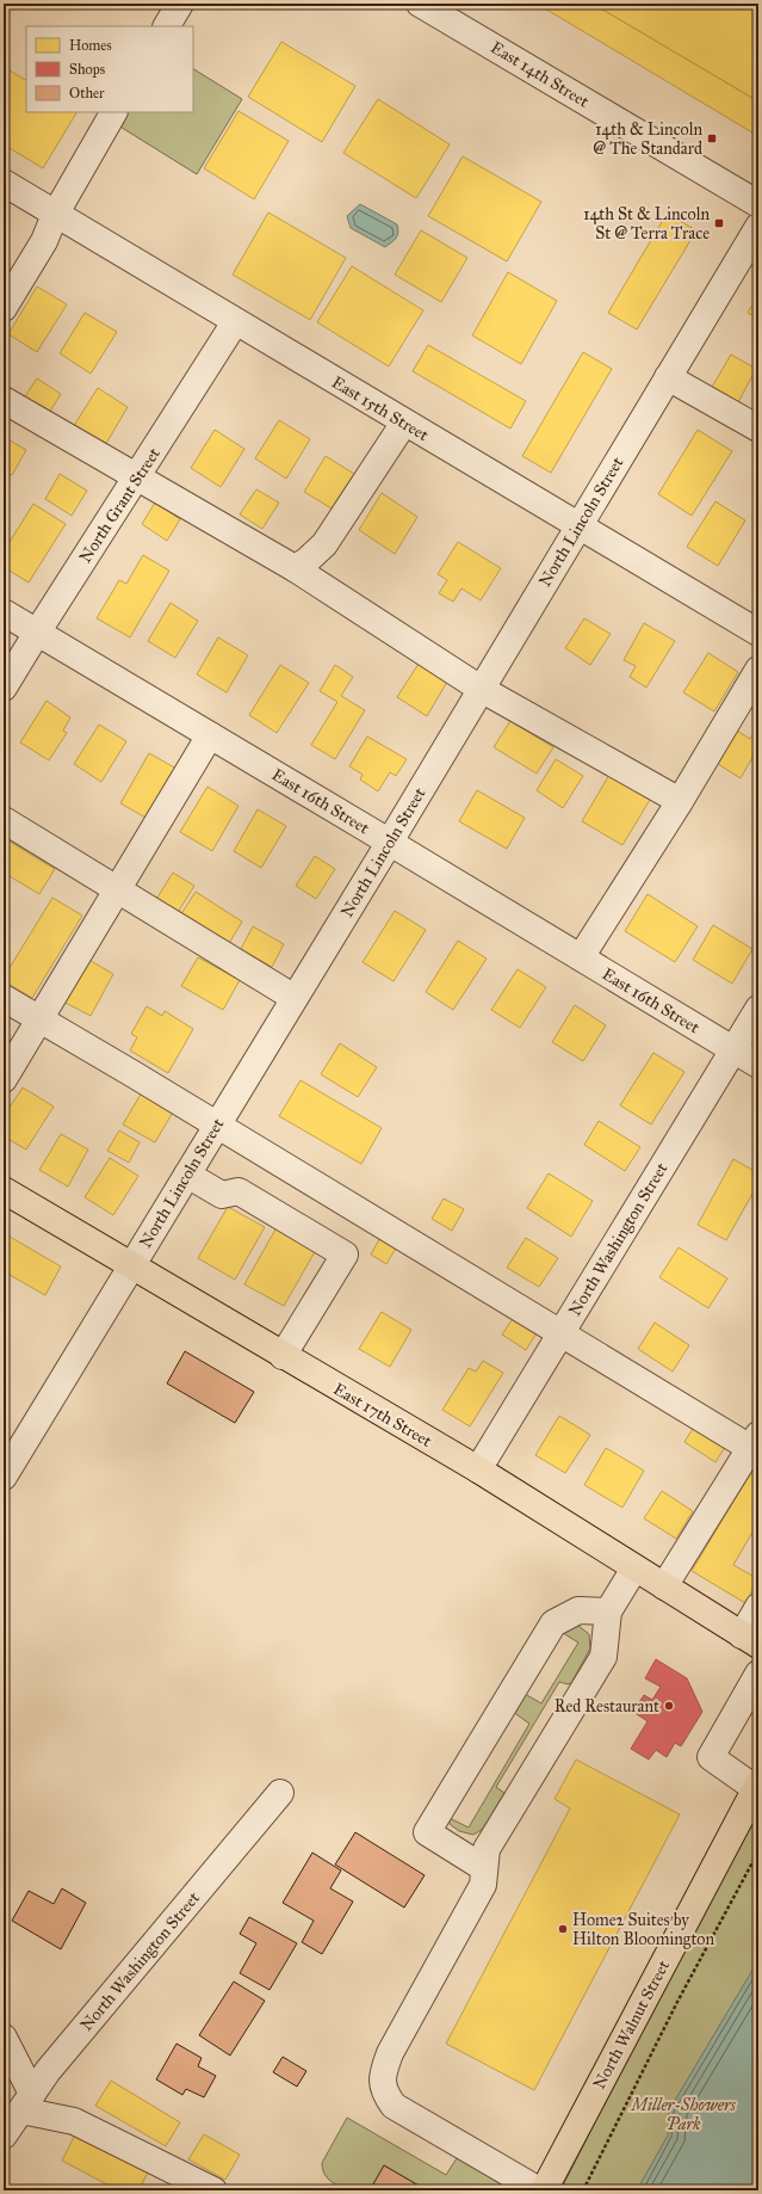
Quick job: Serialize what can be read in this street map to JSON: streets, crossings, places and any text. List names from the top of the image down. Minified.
{"streets":{"main road":["East 17th Street","North Walnut Street"],"street":["East 14th Street","East 15th Street","North Grant Street","North Lincoln Street","East 16th Street","North Washington Street"]},"crossings":[["East 15th Street","North Grant Street"],["East 15th Street","North Lincoln Street"],["North Grant Street","East 16th Street"],["North Lincoln Street","East 16th Street"],["North Lincoln Street","East 17th Street"],["East 16th Street","North Washington Street"],["North Washington Street","East 17th Street"]],"parks":["Miller-Showers Park"],"places":{"transit":["14th & Lincoln @ The Standard","14th St & Lincoln St @ Terra Trace"],"other":["Red Restaurant","Home2 Suites by Hilton Bloomington"]},"legend":["Homes","Shops","Other"]}
